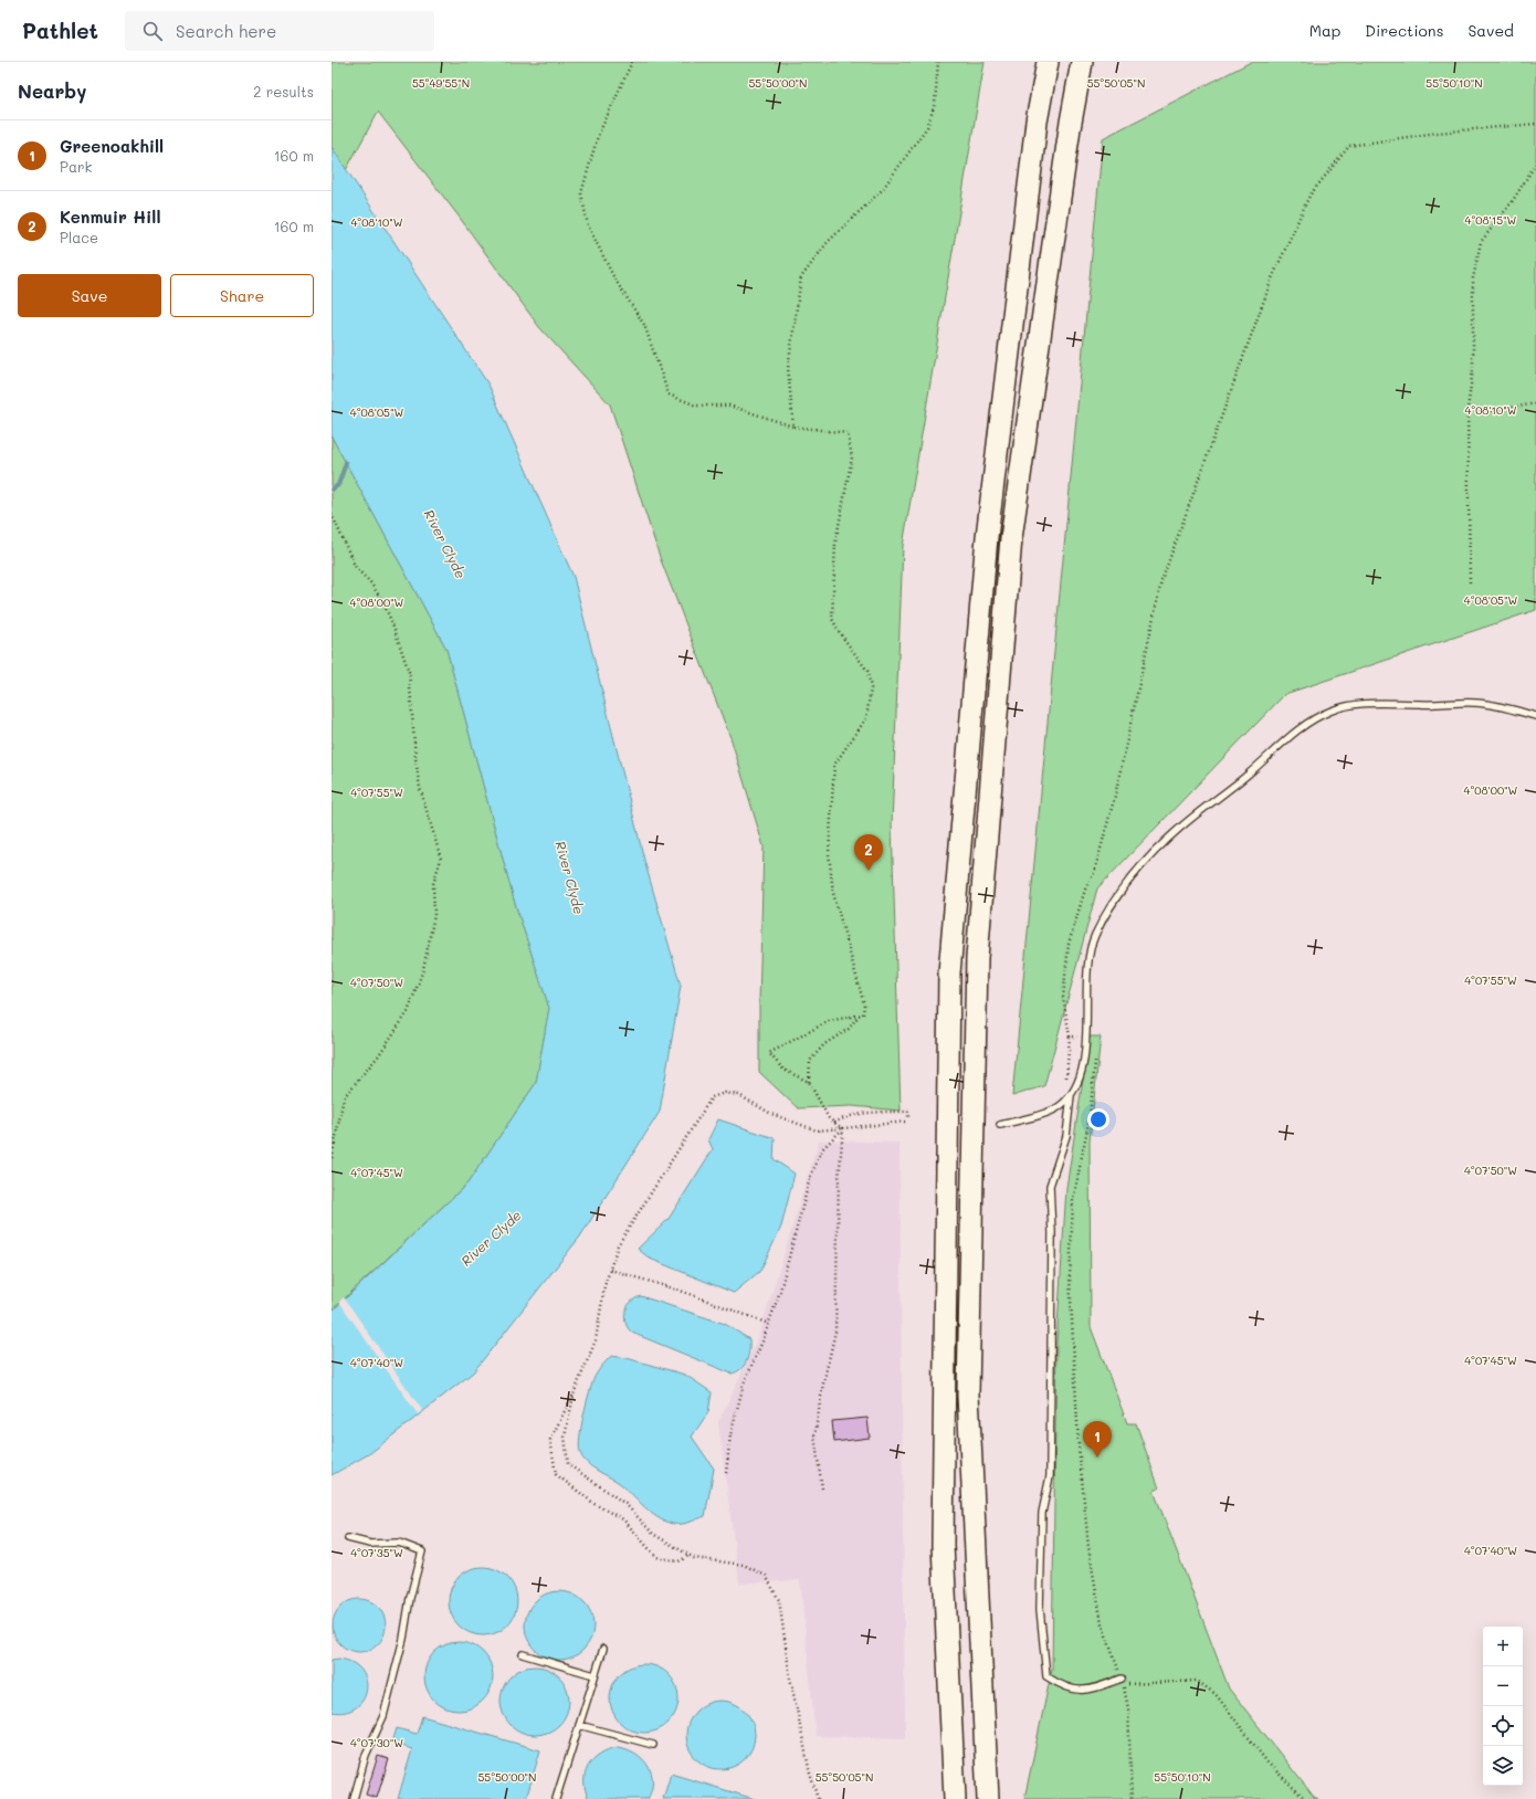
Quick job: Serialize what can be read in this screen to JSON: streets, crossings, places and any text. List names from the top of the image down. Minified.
{"water":["River Clyde"],"page":{"header":"Pathlet","search":"Search here","nav":["Map","Directions","Saved"],"heading":["Nearby","2 results"],"list":[{"mark":"1","name":"Greenoakhill","note":"Park","value":"160 m"},{"mark":"2","name":"Kenmuir Hill","note":"Place","value":"160 m"}],"buttons":["Save","Share"],"pins":["2","1"],"map_buttons":["+","−"]},"coordinates":["55°49'55\"N","55°50'00\"N","55°50'05\"N","55°50'10\"N","4°08'15\"W","4°08'10\"W","4°08'05\"W","4°08'00\"W","4°07'55\"W","4°07'50\"W","4°07'45\"W","4°07'40\"W","4°07'35\"W","4°07'30\"W"]}
